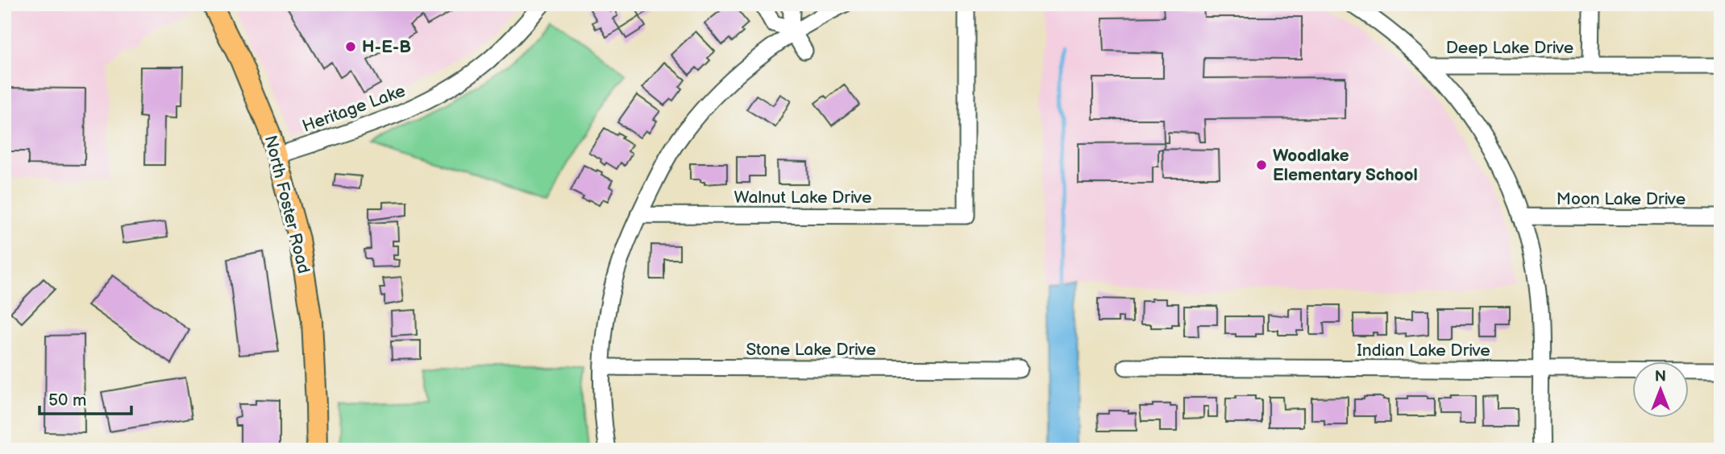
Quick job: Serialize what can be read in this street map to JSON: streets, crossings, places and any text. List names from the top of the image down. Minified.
{"streets":{"main road":["North Foster Road"],"street":["Deep Lake Drive","Heritage Lake","Walnut Lake Drive","Moon Lake Drive","Stone Lake Drive","Indian Lake Drive"]},"crossings":[["Heritage Lake","North Foster Road"]],"places":["H-E-B","Woodlake Elementary School"],"scale_bar":"50 m","north":"top"}
